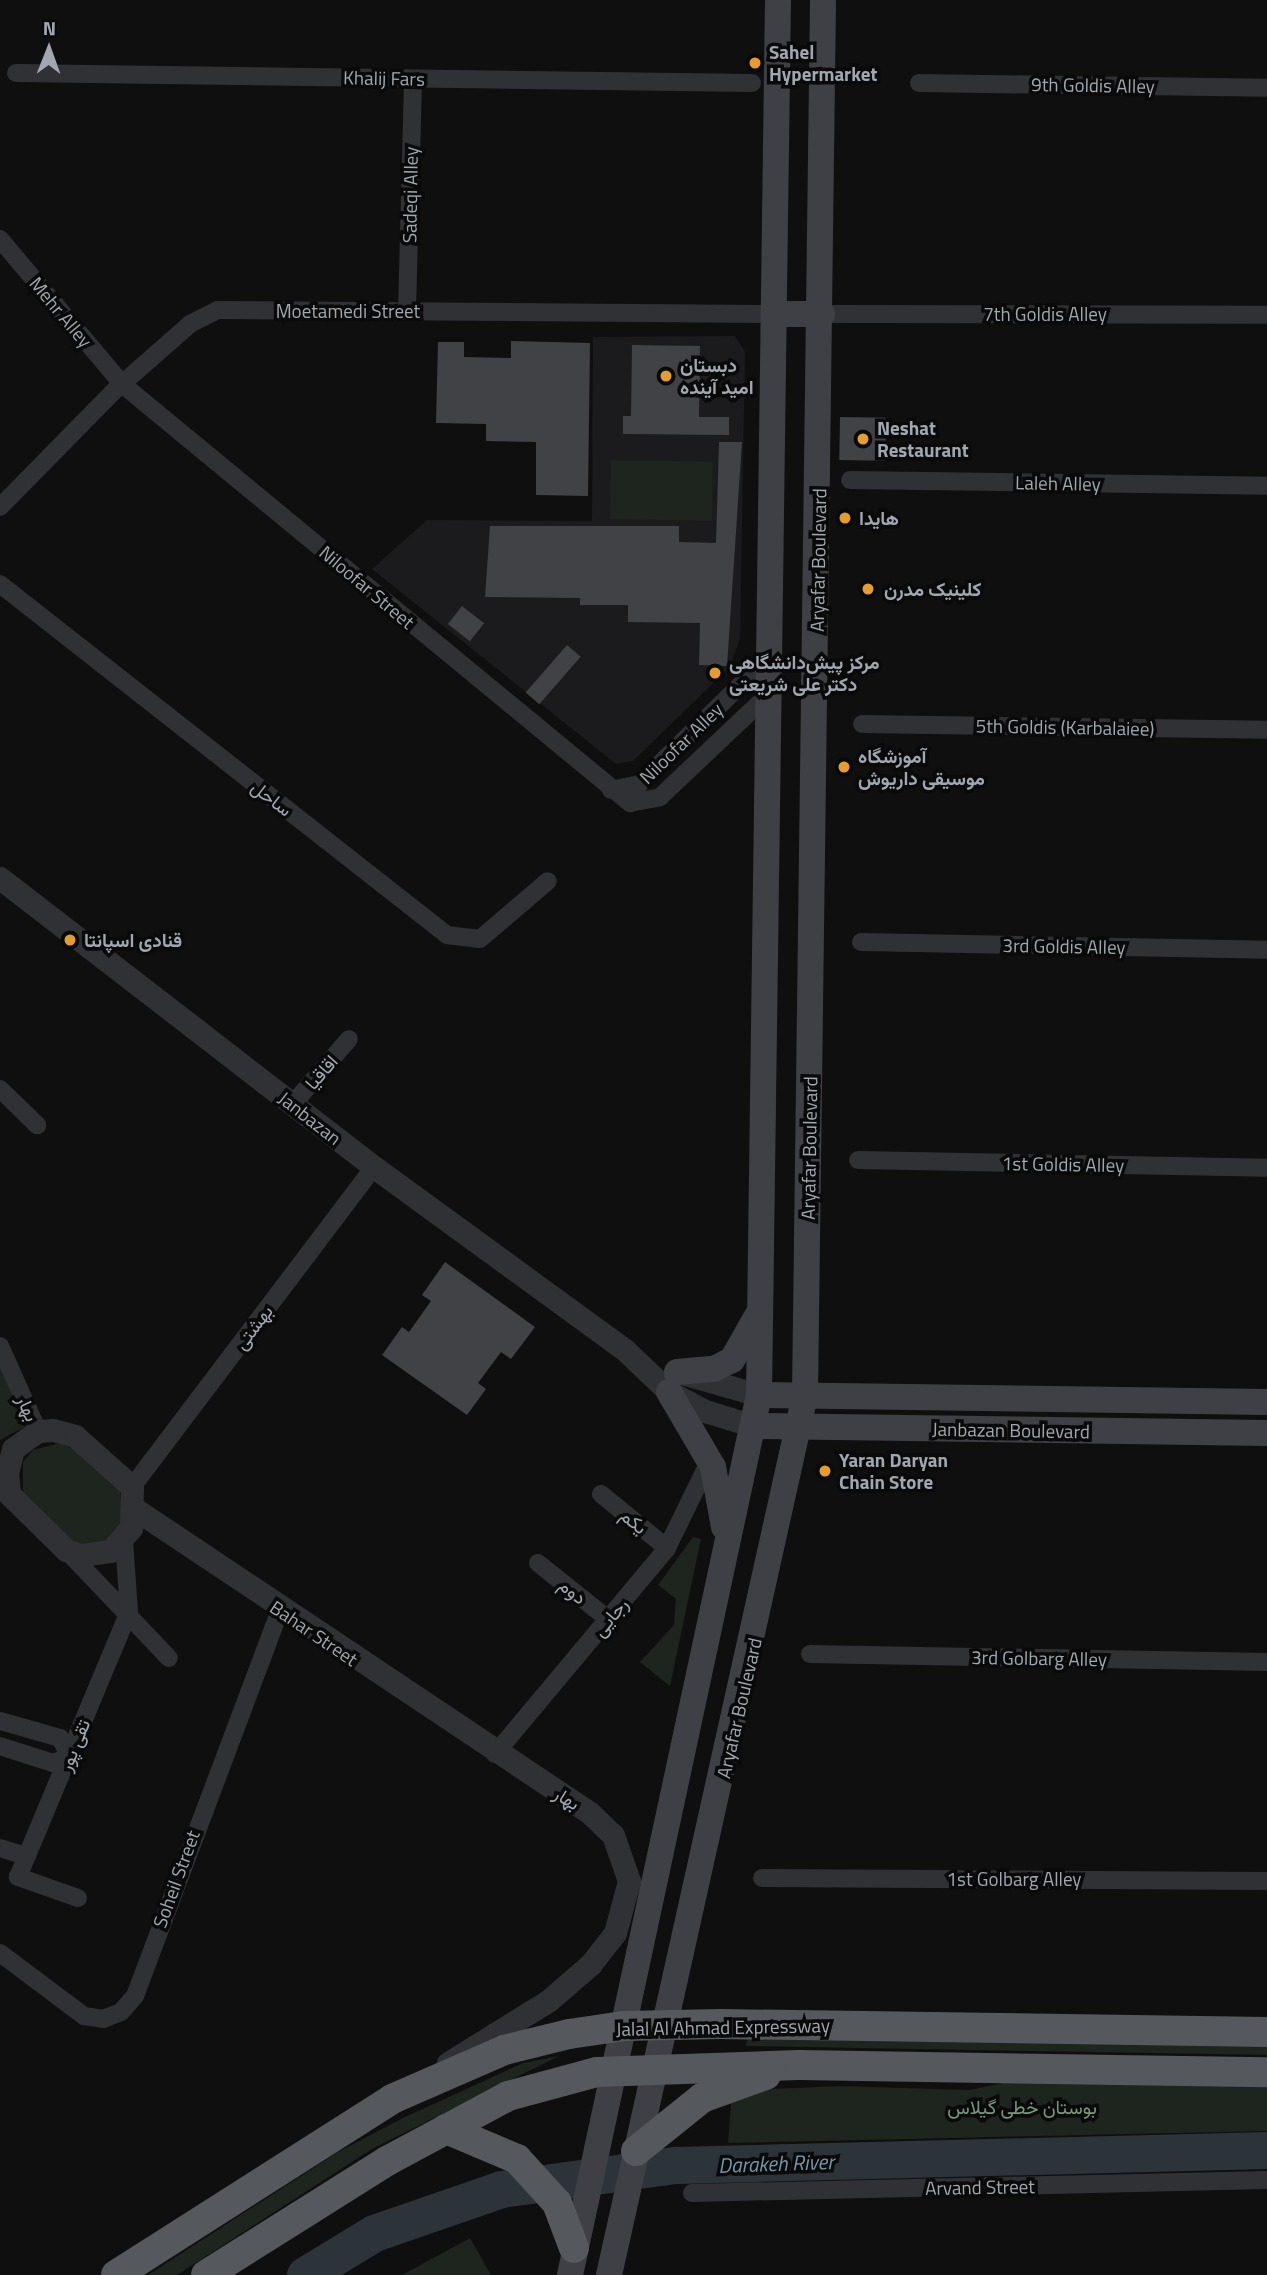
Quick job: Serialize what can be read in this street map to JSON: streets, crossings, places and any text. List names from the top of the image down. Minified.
{"streets":{"highway":["Jalal Al Ahmad Expressway"],"main road":["Aryafar Boulevard","Janbazan Boulevard"],"street":["Khalij Fars","9th Goldis Alley","Sadeqi Alley","Moetamedi Street","Mehr Alley","7th Goldis Alley","Laleh Alley","Niloofar Street","5th Goldis (Karbalaiee)","Niloofar Alley","ساحل","3rd Goldis Alley","اقاقیا","Janbazan","1st Goldis Alley","بهشتی","بهار","یکم","دوم","رجایی","Bahar Street","3rd Golbarg Alley","تقی پور","Soheil Street","1st Golbarg Alley","Arvand Street"]},"crossings":[["Khalij Fars","Sadeqi Alley"],["Sadeqi Alley","Moetamedi Street"],["Moetamedi Street","Mehr Alley"],["Moetamedi Street","Niloofar Street"],["Mehr Alley","Niloofar Street"],["7th Goldis Alley","Aryafar Boulevard"],["Aryafar Boulevard","Janbazan Boulevard"],["Aryafar Boulevard","Jalal Al Ahmad Expressway"],["Niloofar Street","Niloofar Alley"],["اقاقیا","Janbazan"],["Janbazan","بهشتی"],["Janbazan","Janbazan Boulevard"],["بهشتی","بهار"],["بهشتی","Bahar Street"],["بهار","رجایی"],["بهار","Bahar Street"],["بهار","Jalal Al Ahmad Expressway"],["یکم","رجایی"],["دوم","رجایی"],["رجایی","Bahar Street"],["Bahar Street","Soheil Street"]],"water":["Darakeh River"],"parks":["بوستان خطی گیلاس"],"places":["Sahel Hypermarket","دبستان امید آینده","Neshat Restaurant","هایدا","کلینیک مدرن","مرکز پیش‌دانشگاهی دکتر علی شریعتی","آموزشگاه موسیقی داریوش","قنادی اسپانتا","Yaran Daryan Chain Store"],"north":"top"}
